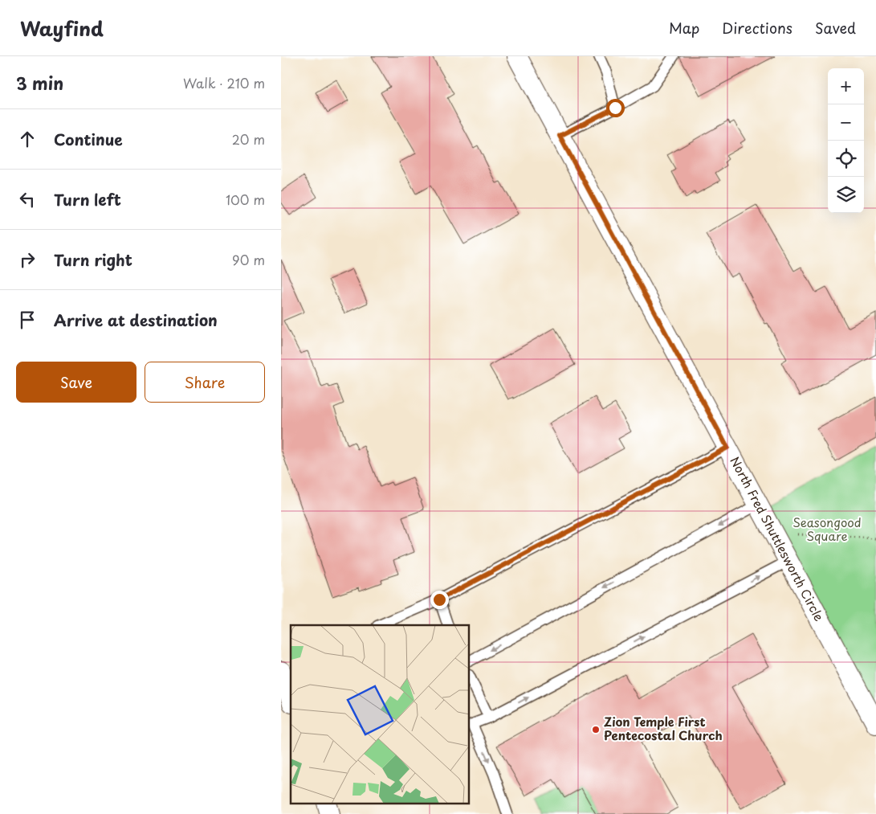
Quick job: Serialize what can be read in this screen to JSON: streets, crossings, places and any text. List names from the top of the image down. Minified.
{"streets":{"street":["North Fred Shuttlesworth Circle"]},"parks":["Seasongood Square"],"places":["Zion Temple First Pentecostal Church"],"page":{"header":"Wayfind","nav":["Map","Directions","Saved"],"heading":["3 min","Walk · 210 m"],"map_buttons":["+","−"],"list":[["Continue","20 m"],["Turn left","100 m"],["Turn right","90 m"],"Arrive at destination"],"buttons":["Save","Share"]}}
